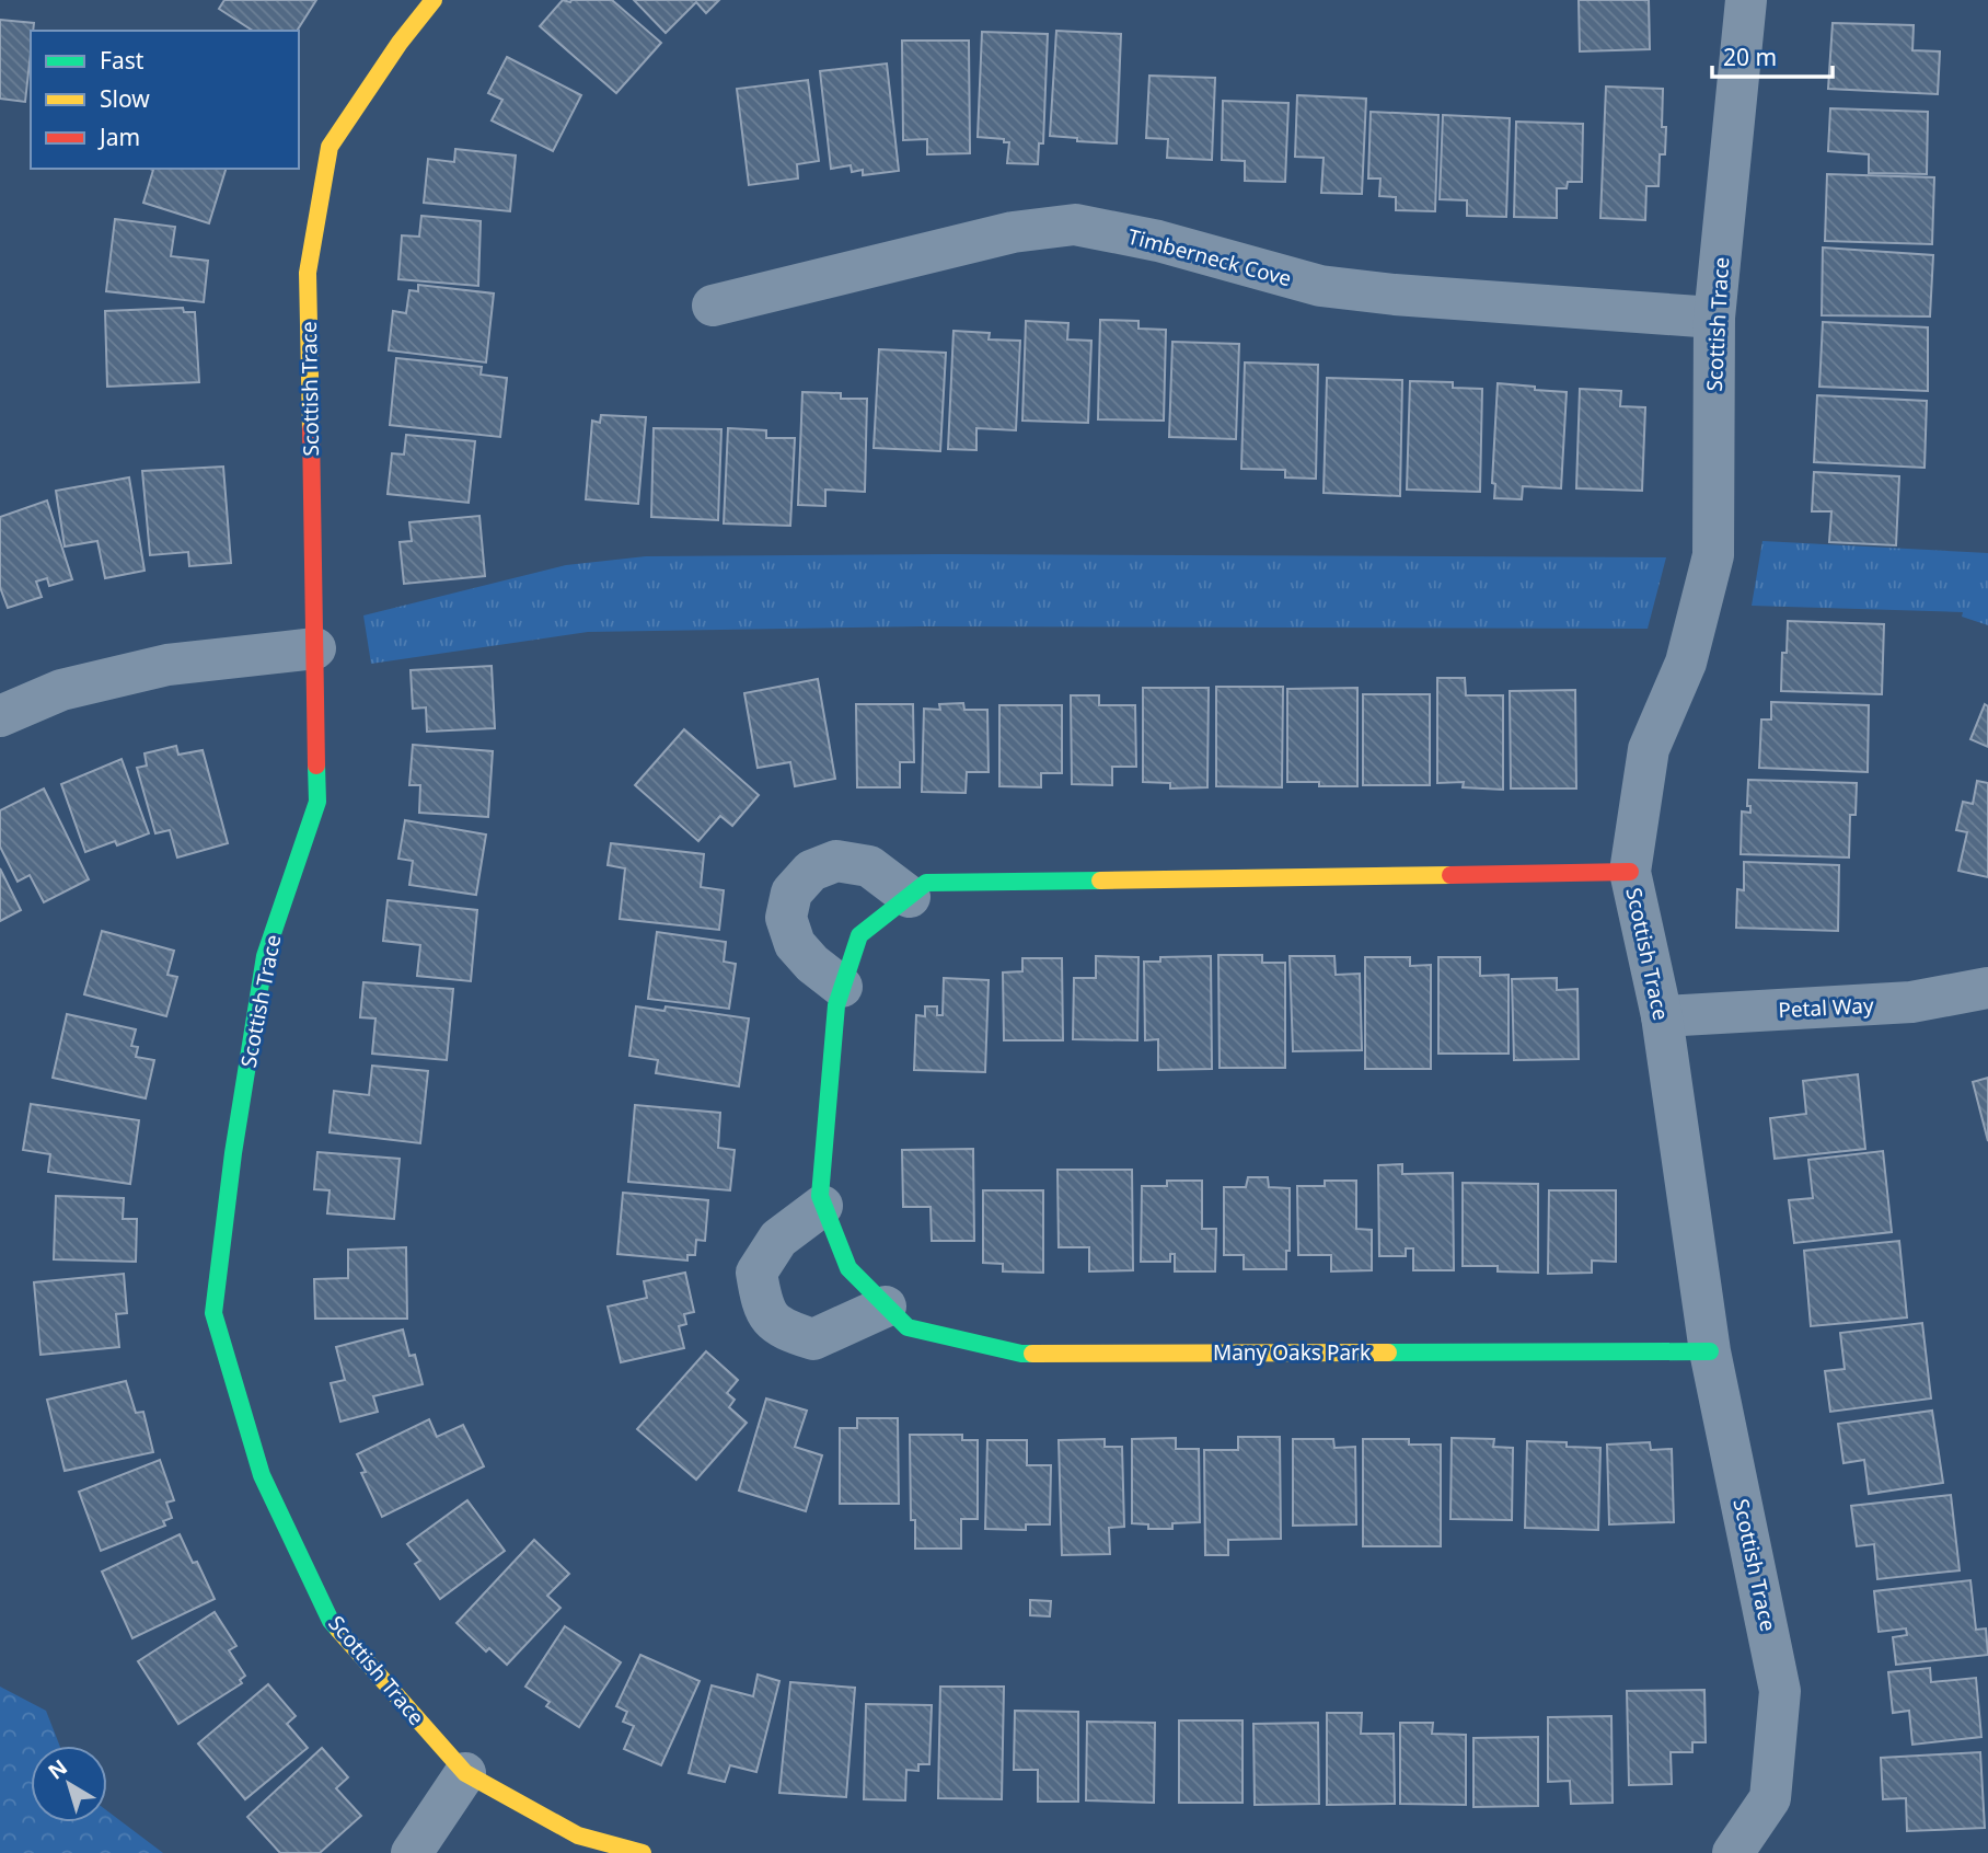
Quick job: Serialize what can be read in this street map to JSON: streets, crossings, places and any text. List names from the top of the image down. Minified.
{"streets":{"street":["Timberneck Cove","Scottish Trace","Petal Way","Many Oaks Park"]},"crossings":[["Timberneck Cove","Scottish Trace"],["Scottish Trace","Petal Way"],["Scottish Trace","Many Oaks Park"]],"legend":["Fast","Slow","Jam"],"scale_bar":"20 m","north":"top left"}
